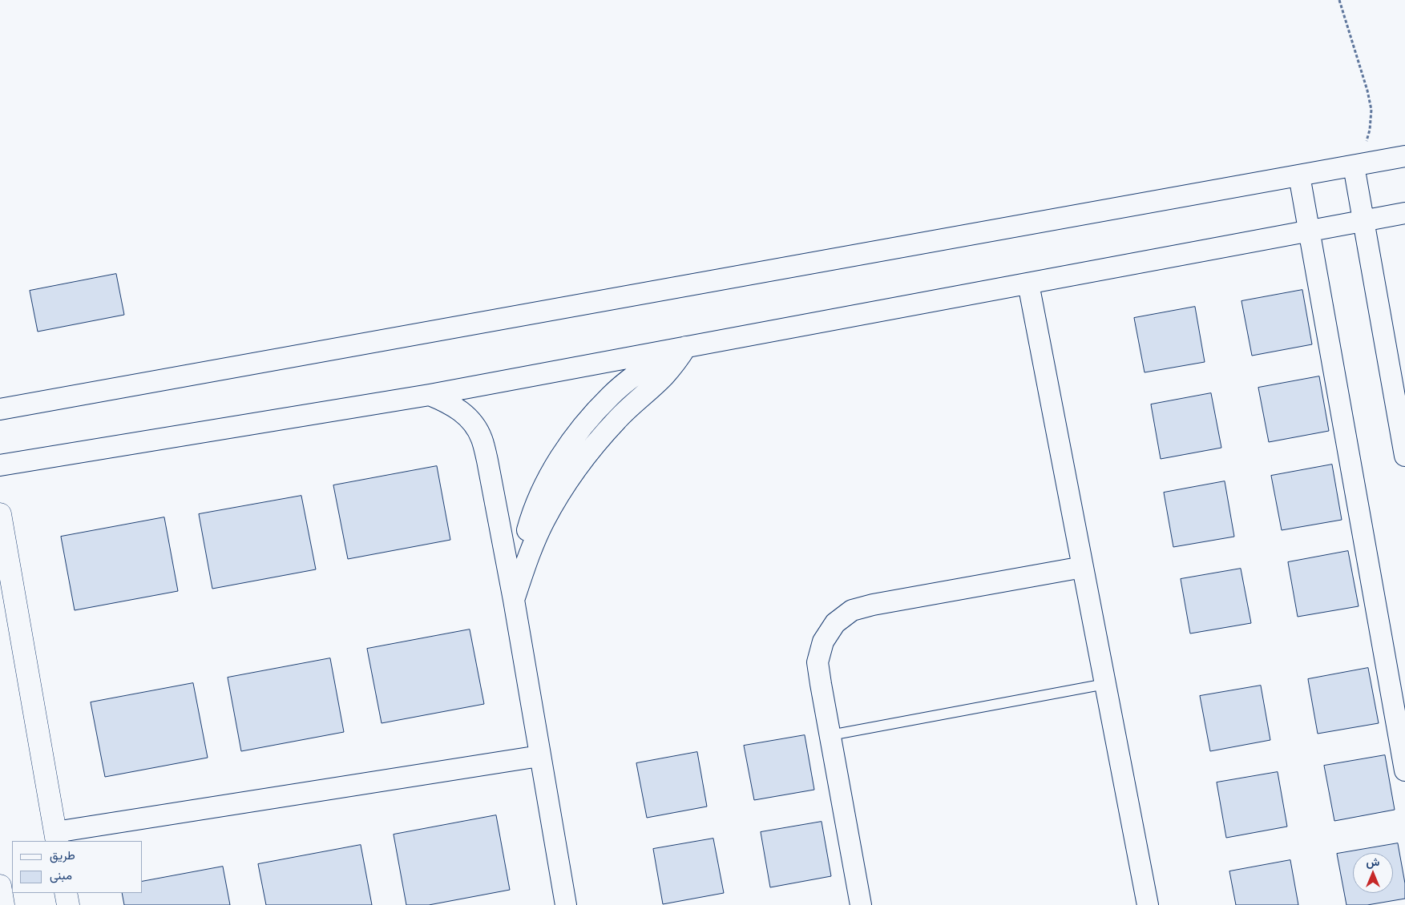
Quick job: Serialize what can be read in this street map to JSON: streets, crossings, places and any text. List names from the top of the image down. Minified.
{"legend":["طريق","مبنى"],"north":"top"}
